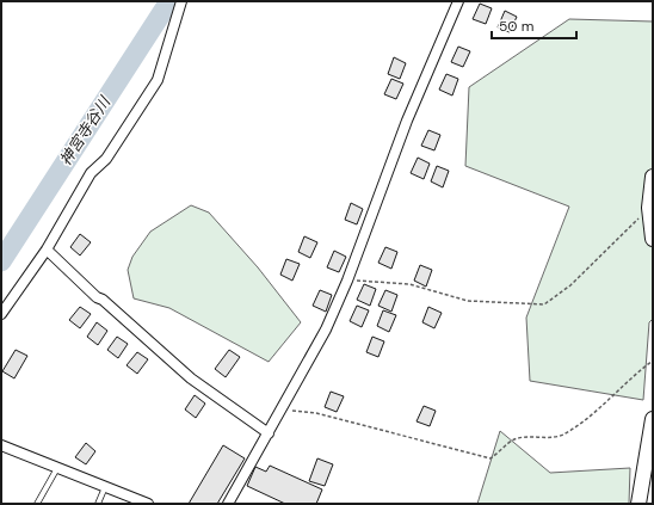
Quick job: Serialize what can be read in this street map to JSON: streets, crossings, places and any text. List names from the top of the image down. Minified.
{"water":["神宮寺谷川"],"scale_bar":"50 m"}
